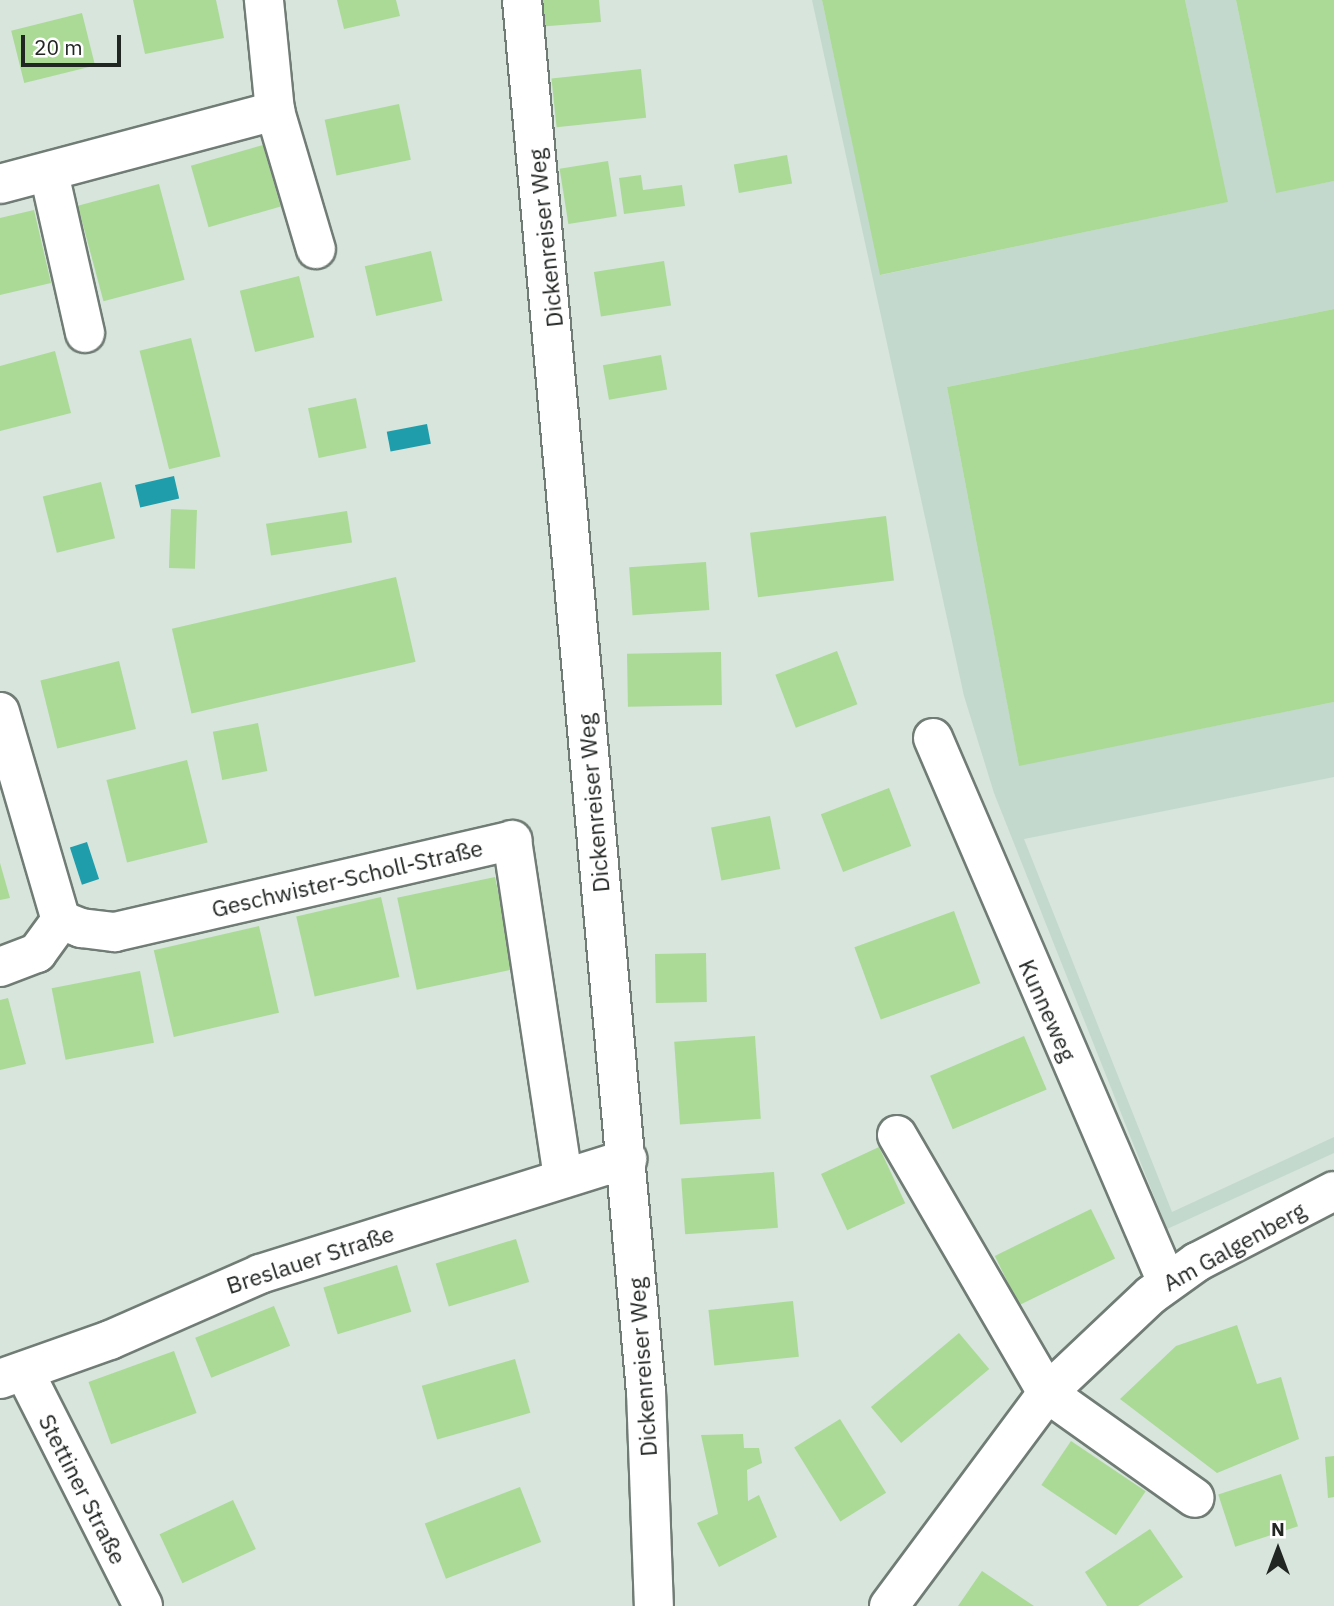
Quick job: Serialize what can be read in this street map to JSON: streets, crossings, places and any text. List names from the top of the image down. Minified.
{"streets":{"street":["Dickenreiser Weg","Geschwister-Scholl-Straße","Kunneweg","Am Galgenberg","Breslauer Straße","Stettiner Straße"]},"crossings":[["Dickenreiser Weg","Breslauer Straße"],["Geschwister-Scholl-Straße","Breslauer Straße"],["Kunneweg","Am Galgenberg"],["Breslauer Straße","Stettiner Straße"]],"scale_bar":"20 m","north":"top"}
